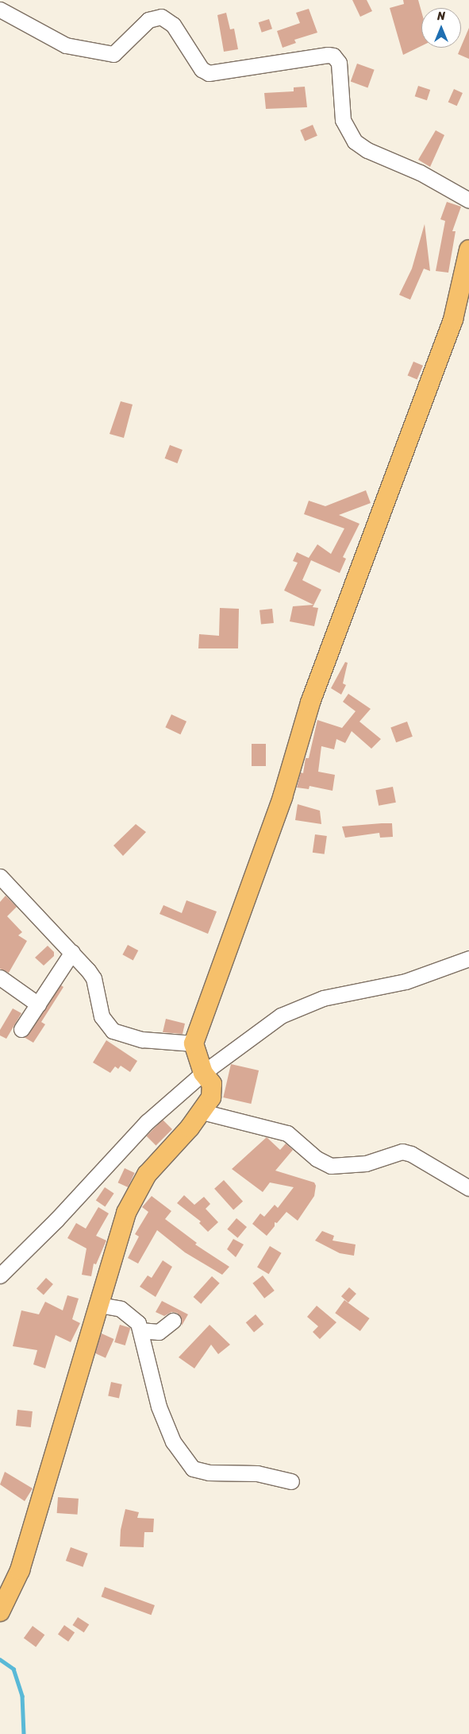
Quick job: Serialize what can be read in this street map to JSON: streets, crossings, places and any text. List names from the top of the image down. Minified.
{"north":"top"}
